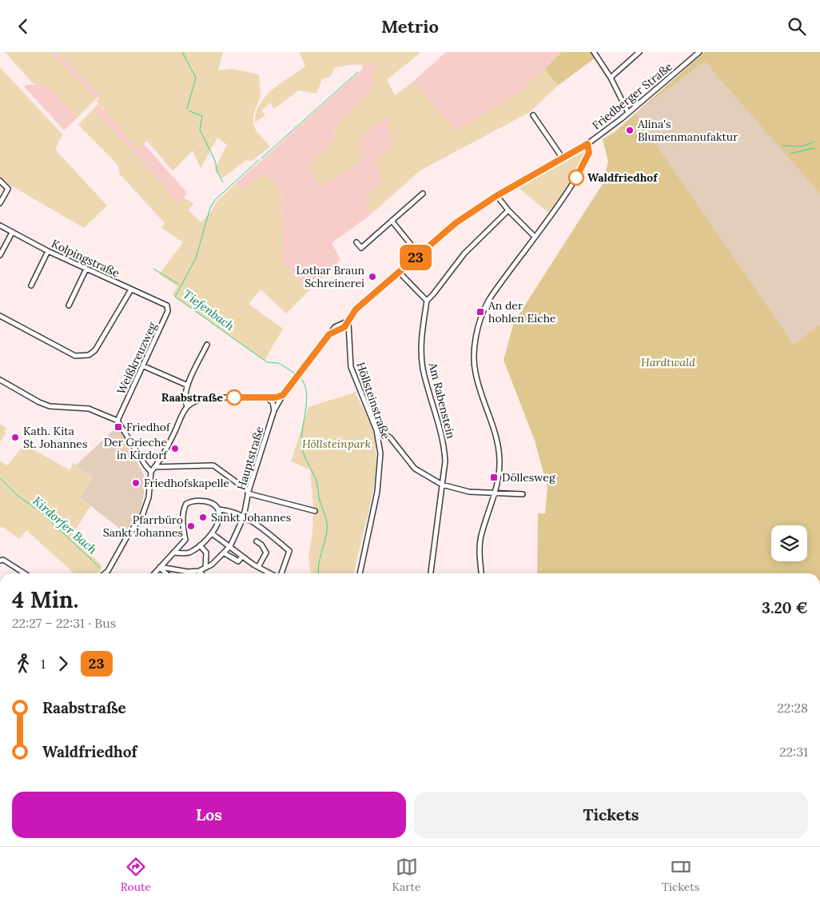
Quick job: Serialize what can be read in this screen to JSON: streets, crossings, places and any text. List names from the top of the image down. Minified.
{"streets":{"street":["Friedberger Straße","Kolpingstraße","Weißkreuzweg","Höllsteinstraße","Am Rabenstein","Hauptstraße"]},"crossings":[["Friedberger Straße","Höllsteinstraße"],["Kolpingstraße","Weißkreuzweg"]],"water":["Tiefenbach","Kirdorfer Bach"],"parks":["Hardtwald","Höllsteinpark"],"places":{"other":["Alina's Blumenmanufaktur","Waldfriedhof","Lothar Braun Schreinerei","Raabstraße","Kath. Kita St. Johannes","Der Grieche in Kirdorf","Friedhofskapelle","Sankt Johannes","Pfarrbüro Sankt Johannes"],"transit":["An der hohlen Eiche","Friedhof","Döllesweg"]},"lines":["bus line 23"],"page":{"header":"Metrio","on_map":"23","heading":["4 Min.","22:27 – 22:31 · Bus","3.20 €"],"legs":["1","23"],"list":[{"name":"Raabstraße","value":"22:28"},{"name":"Waldfriedhof","value":"22:31"}],"buttons":["Los","Tickets"],"tabs":["Route","Karte","Tickets"]}}
